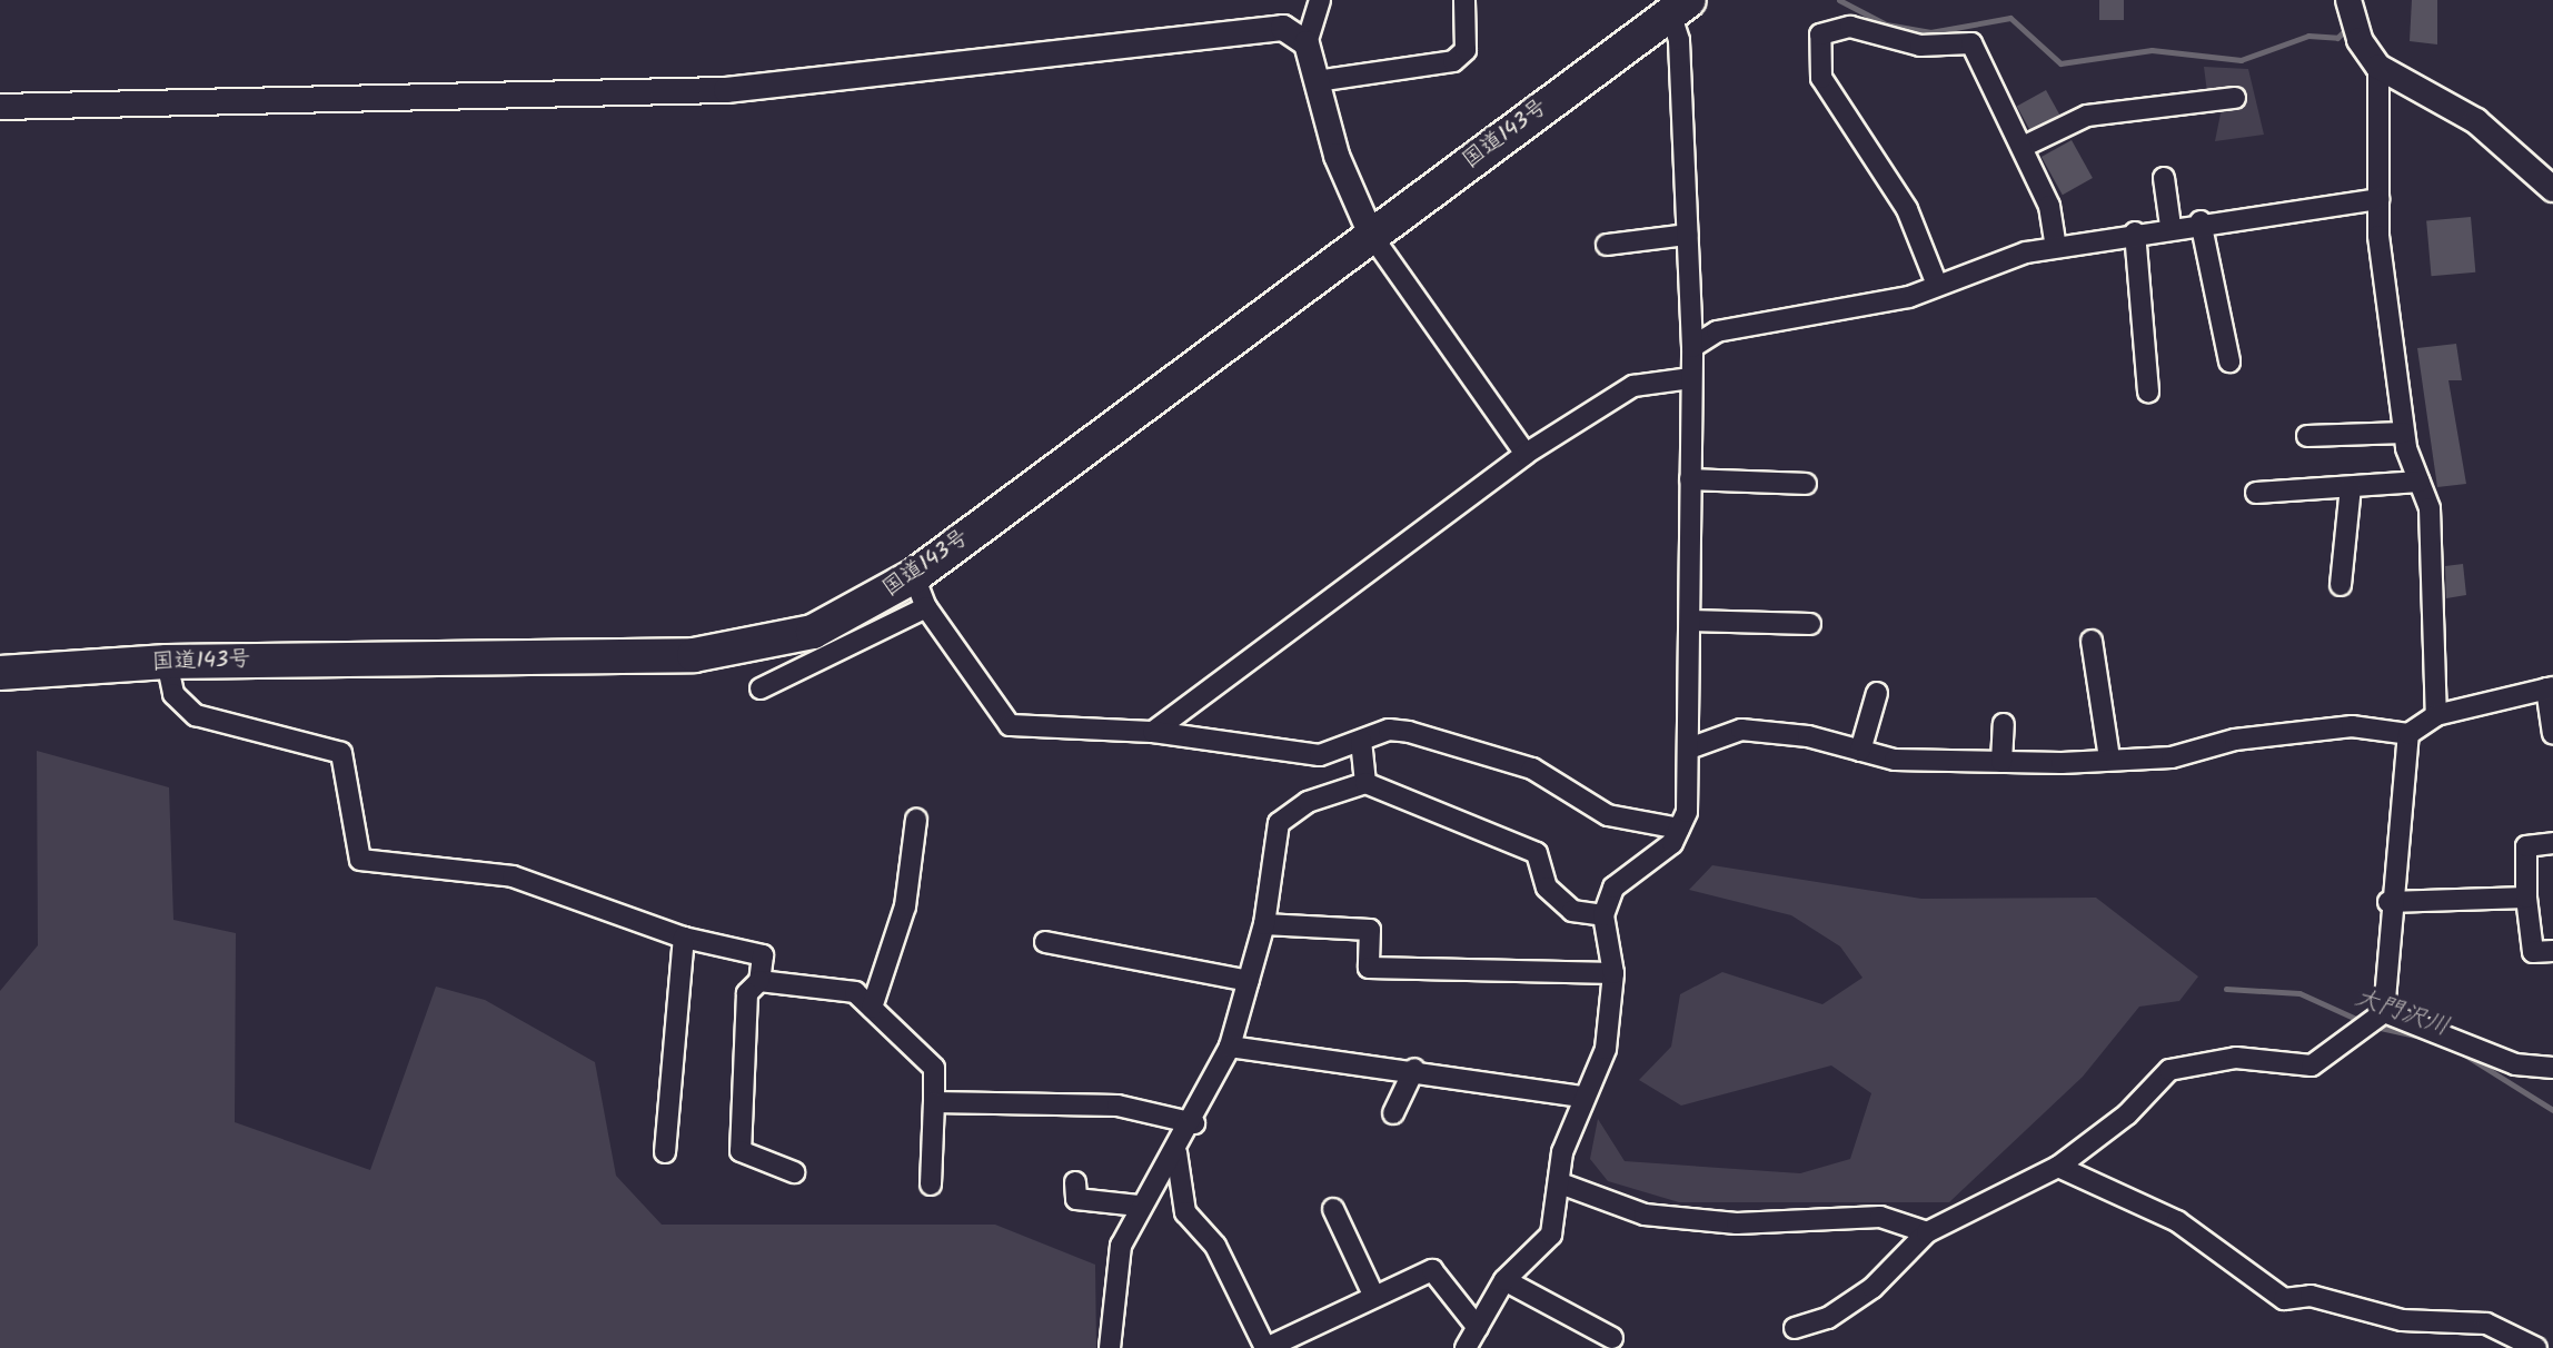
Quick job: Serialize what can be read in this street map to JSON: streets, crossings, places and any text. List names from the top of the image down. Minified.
{"streets":{"highway":["国道143号"]},"water":["大門沢川"]}
